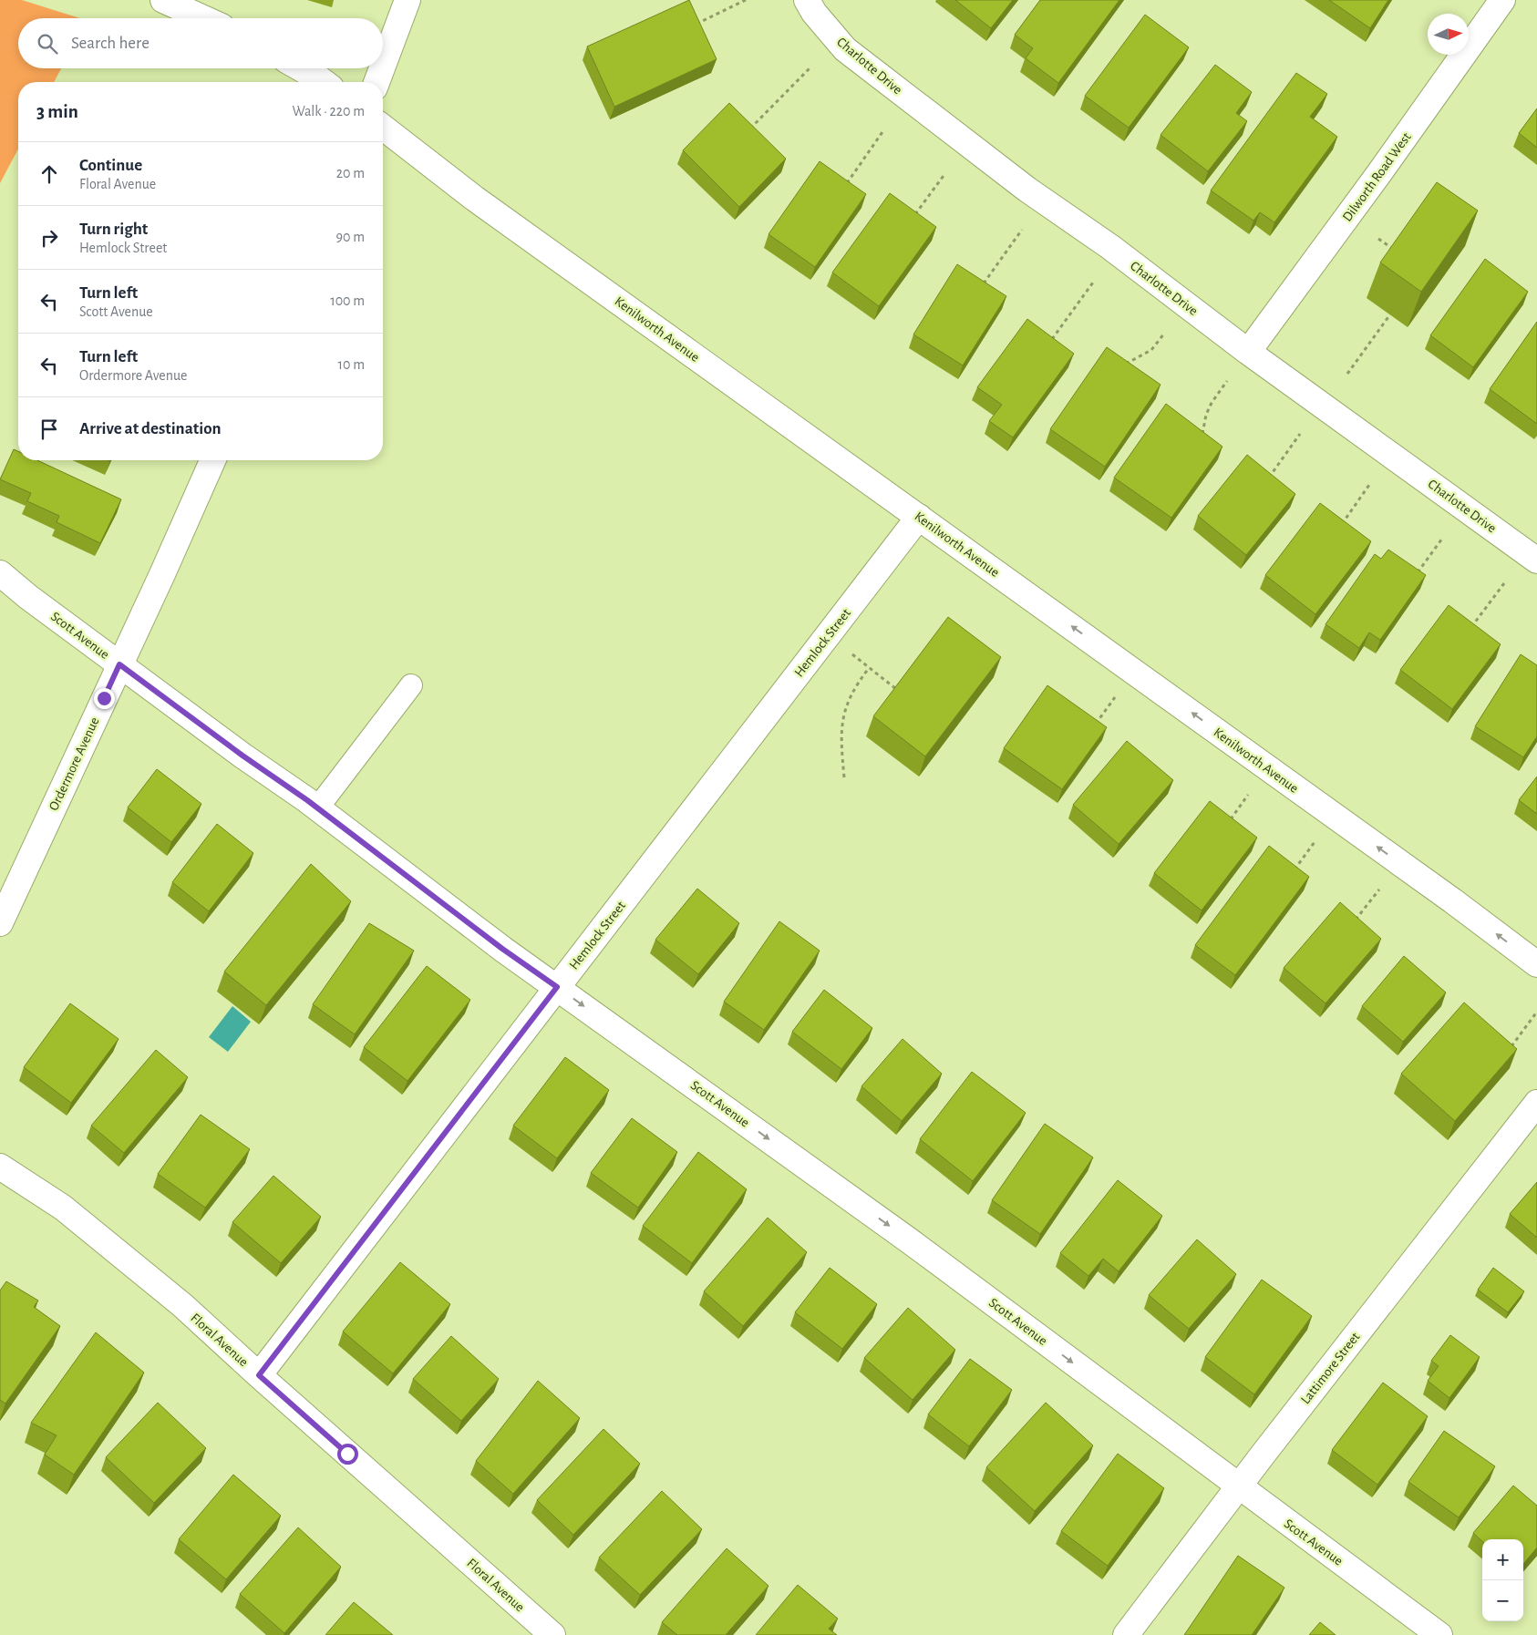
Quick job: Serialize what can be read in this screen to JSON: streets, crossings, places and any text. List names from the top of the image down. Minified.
{"streets":{"street":["Charlotte Drive","Dilworth Road West","Kenilworth Avenue","Scott Avenue","Hemlock Street","Ordermore Avenue","Floral Avenue","Lattimore Street"]},"crossings":[["Charlotte Drive","Dilworth Road West"],["Kenilworth Avenue","Hemlock Street"],["Scott Avenue","Hemlock Street"],["Scott Avenue","Ordermore Avenue"],["Scott Avenue","Lattimore Street"],["Hemlock Street","Floral Avenue"]],"one_way":["Kenilworth Avenue","Scott Avenue"],"north":"right","page":{"search":"Search here","heading":["3 min","Walk · 220 m"],"list":[["Continue","Floral Avenue","20 m"],["Turn right","Hemlock Street","90 m"],["Turn left","Scott Avenue","100 m"],["Turn left","Ordermore Avenue","10 m"],"Arrive at destination"],"map_buttons":["+","−"]}}
